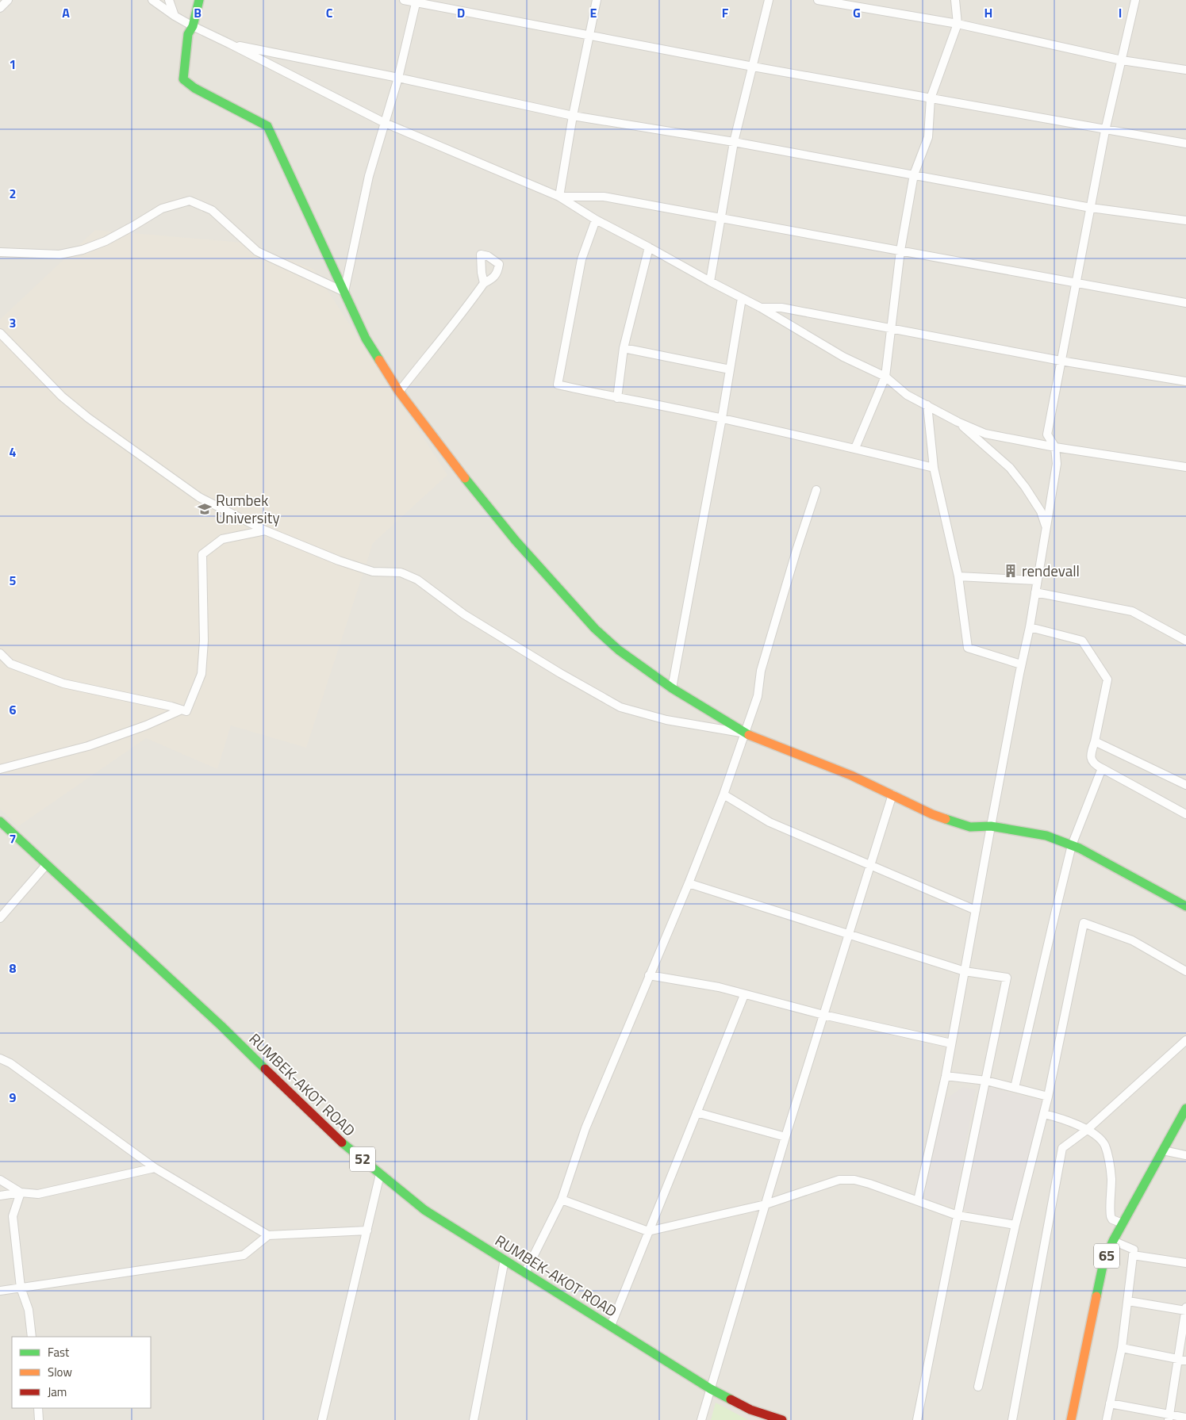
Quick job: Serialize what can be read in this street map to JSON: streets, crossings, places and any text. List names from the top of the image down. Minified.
{"streets":{"street":["RUMBEK-AKOT ROAD","52","65"]},"places":{"school or university":["Rumbek University"],"building":["rendevall"]},"legend":["Fast","Slow","Jam"],"grid":{"columns":["A","B","C","D","E","F","G","H","I"],"rows":["1","2","3","4","5","6","7","8","9"]}}
